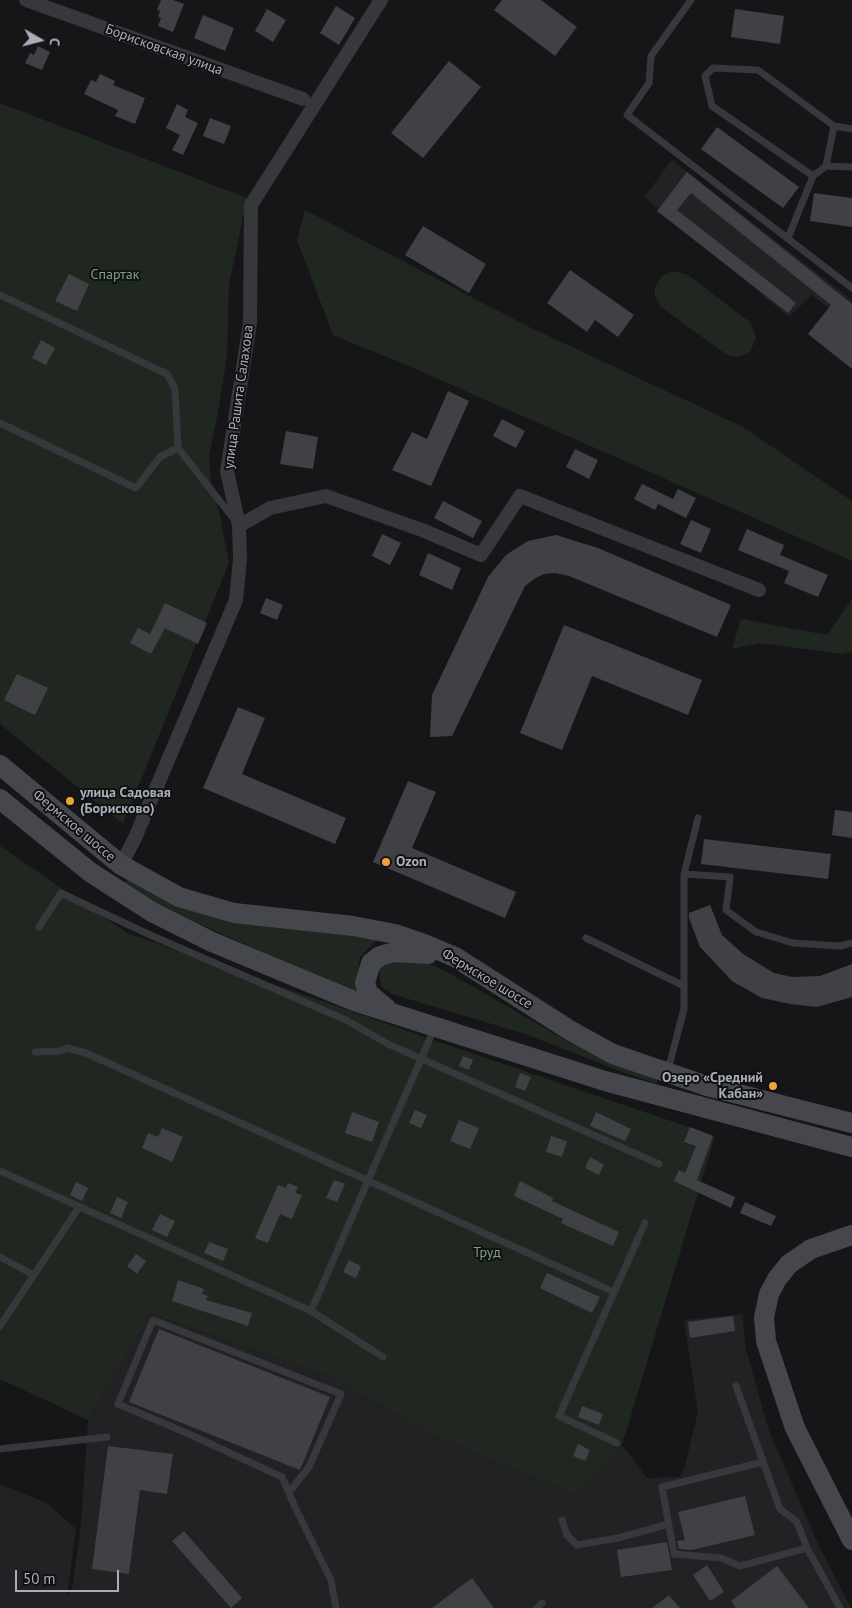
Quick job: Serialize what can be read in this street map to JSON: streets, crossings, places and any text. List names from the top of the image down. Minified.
{"streets":{"main road":["Фермское шоссе"],"street":["Борисковская улица","улица Рашита Салахова"]},"crossings":[["улица Рашита Салахова","Фермское шоссе"]],"parks":["Спартак","Труд"],"places":["улица Садовая (Борисково)","Ozon","Озеро «Средний Кабан»"],"scale_bar":"50 m","north":"right"}
